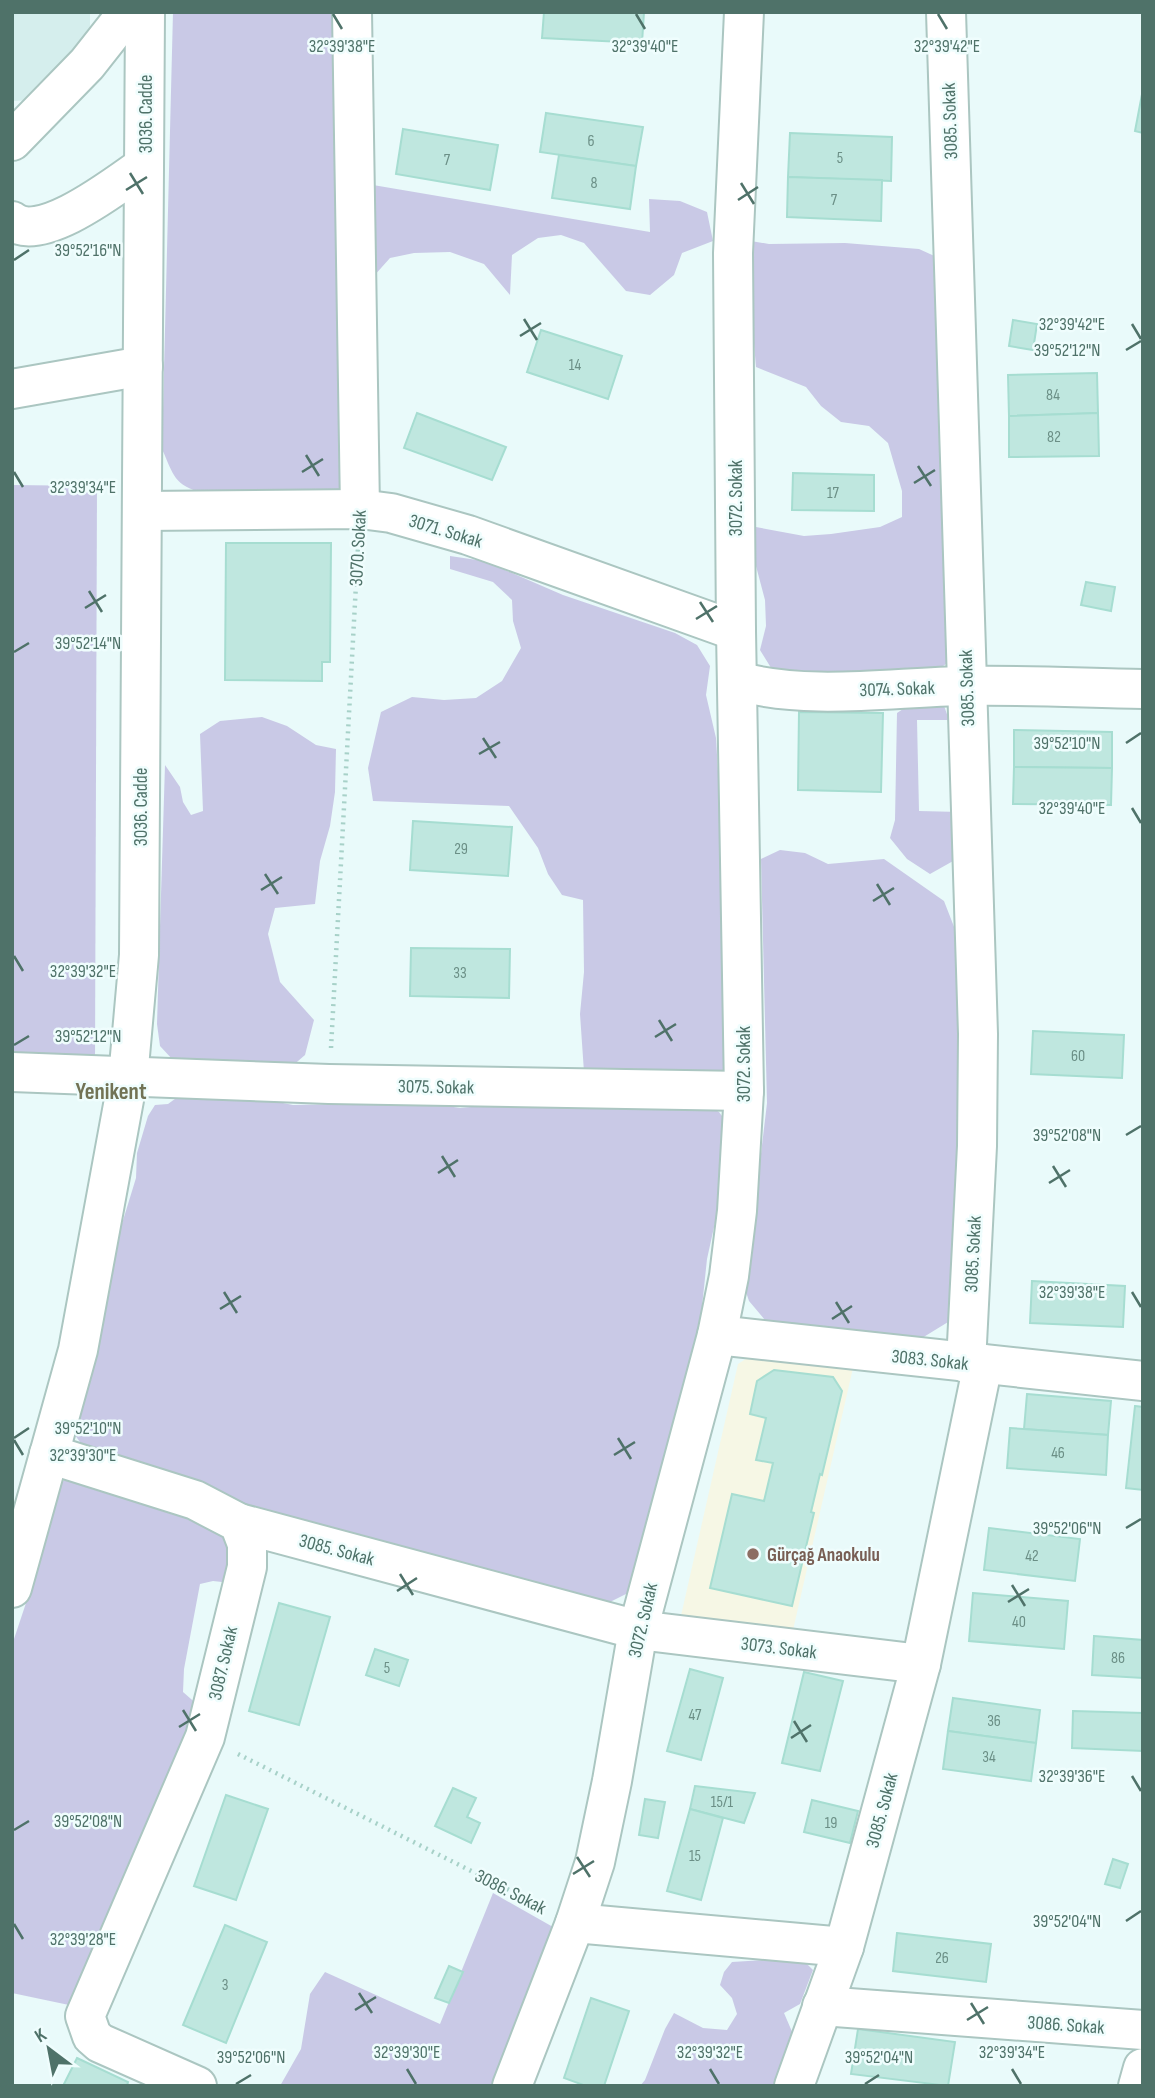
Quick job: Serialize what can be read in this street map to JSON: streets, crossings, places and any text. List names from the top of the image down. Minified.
{"streets":{"street":["3036. Cadde","3085. Sokak","3072. Sokak","3071. Sokak","3070. Sokak","3074. Sokak","3075. Sokak","3083. Sokak","3073. Sokak","3087. Sokak","3086. Sokak"]},"crossings":[["3036. Cadde","3071. Sokak"],["3036. Cadde","3075. Sokak"],["3085. Sokak","3072. Sokak"],["3085. Sokak","3074. Sokak"],["3085. Sokak","3083. Sokak"],["3085. Sokak","3073. Sokak"],["3085. Sokak","3087. Sokak"],["3085. Sokak","3086. Sokak"],["3072. Sokak","3071. Sokak"],["3072. Sokak","3074. Sokak"],["3072. Sokak","3075. Sokak"],["3072. Sokak","3083. Sokak"],["3072. Sokak","3073. Sokak"],["3072. Sokak","3086. Sokak"],["3071. Sokak","3070. Sokak"],["3070. Sokak","3075. Sokak"],["3087. Sokak","3086. Sokak"]],"districts":["Yenikent"],"places":["Gürçağ Anaokulu"],"house_numbers":["6","5","7","8","7","14","84","82","17","29","33","60","46","42","40","86","5","47","36","34","15/1","19","15","26","3"],"north":"top left","coordinates":["32°39'38\"E","32°39'40\"E","32°39'42\"E","39°52'16\"N","39°52'12\"N","32°39'34\"E","39°52'14\"N","39°52'10\"N","32°39'32\"E","39°52'08\"N","32°39'30\"E","39°52'06\"N","32°39'36\"E","39°52'04\"N","32°39'28\"E"]}
